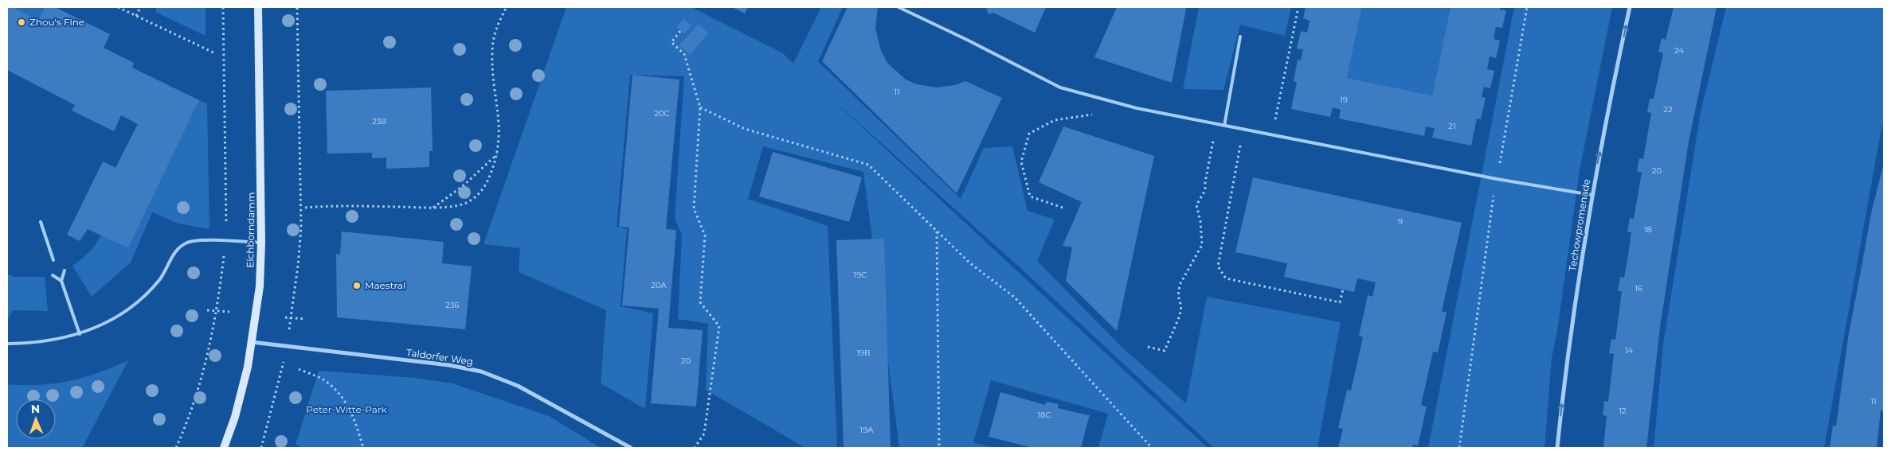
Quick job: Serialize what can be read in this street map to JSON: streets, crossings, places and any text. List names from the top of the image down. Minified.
{"streets":{"main road":["Eichborndamm"],"street":["Techowpromenade","Taldorfer Weg"]},"crossings":[["Eichborndamm","Taldorfer Weg"]],"one_way":["Techowpromenade"],"parks":["Peter-Witte-Park"],"places":["Zhou's Fine","Maestral"],"house_numbers":["24","11","19","22","20C","238","21","20","9","18","19C","20A","16","236","14","19B","20","11","12","18C","19A"],"north":"top"}
